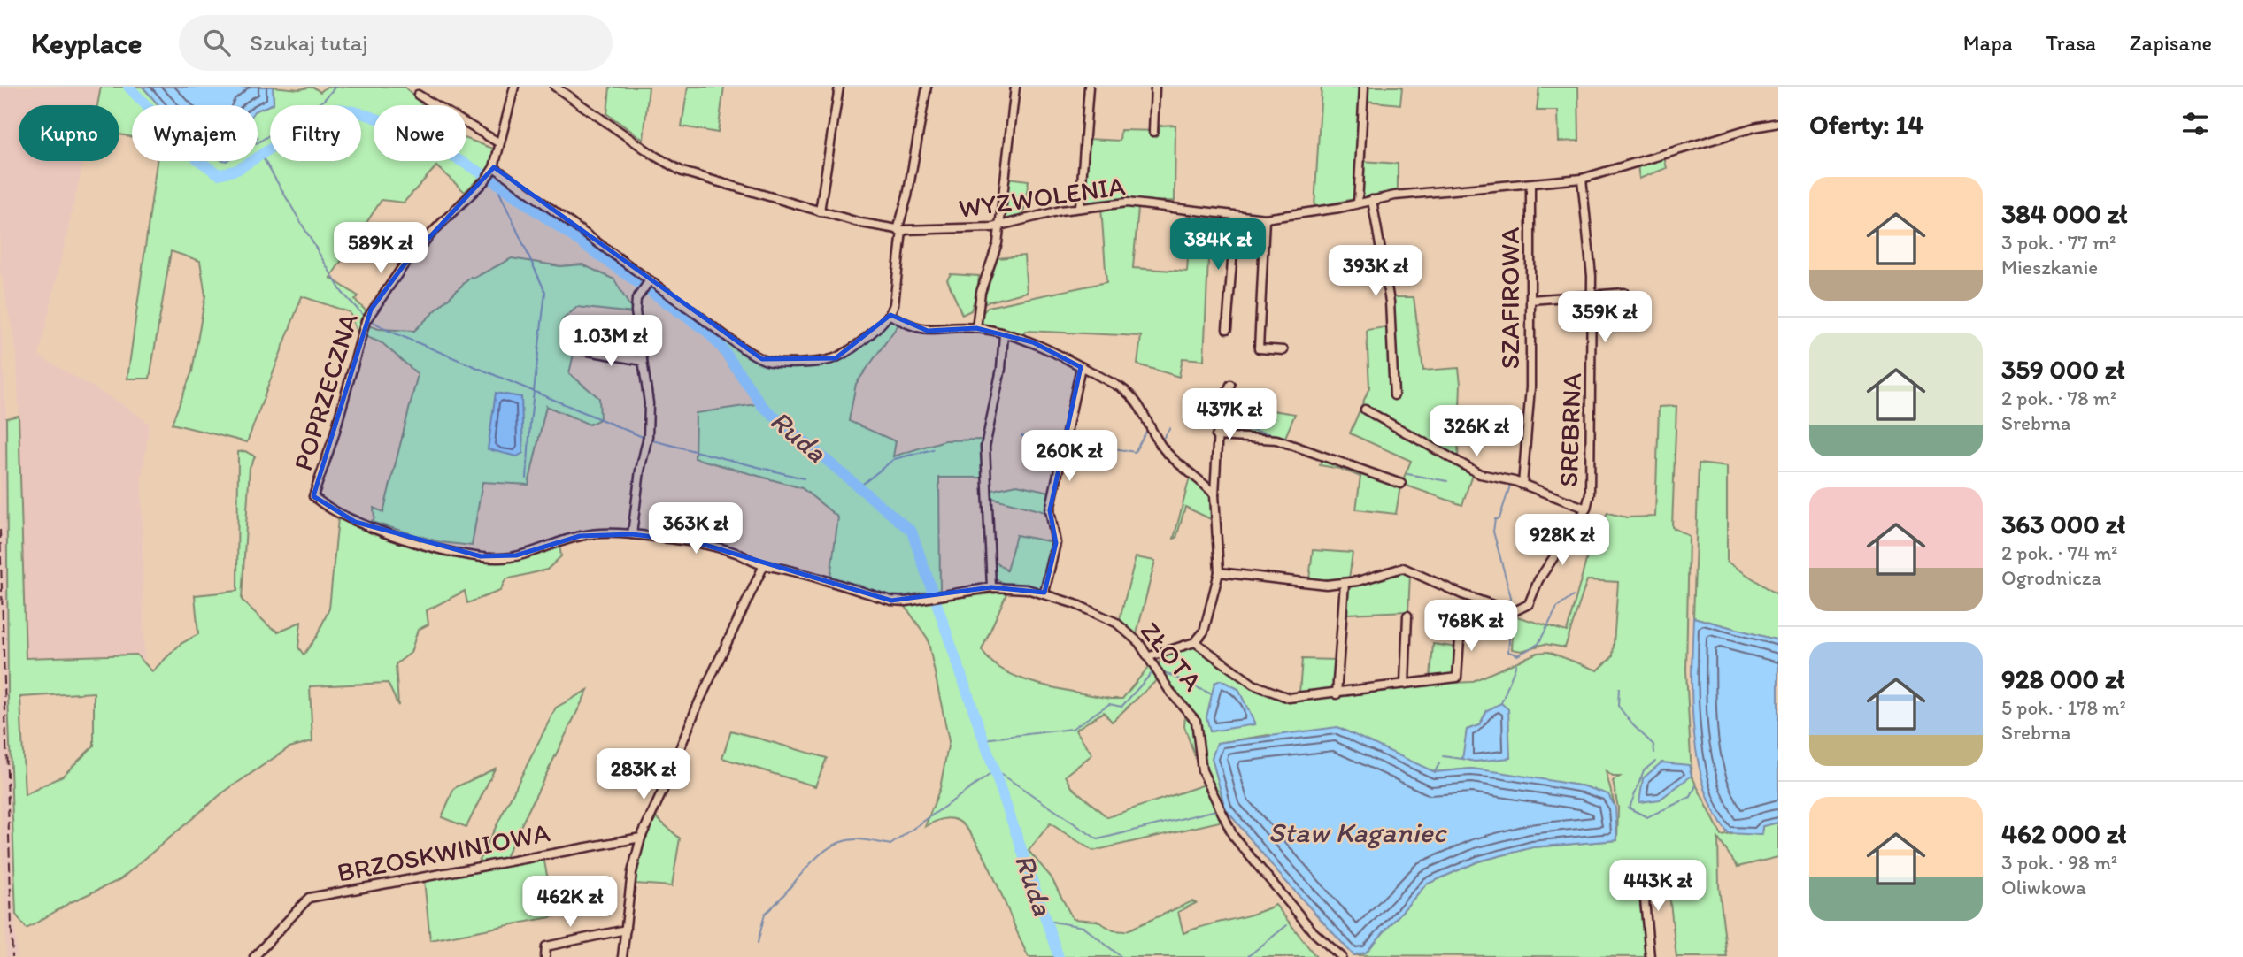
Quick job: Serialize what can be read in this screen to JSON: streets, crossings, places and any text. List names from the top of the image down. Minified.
{"streets":{"street":["WYZWOLENIA","SZAFIROWA","POPRZECZNA","SREBRNA","ZŁOTA","BRZOSKWINIOWA"]},"crossings":[["WYZWOLENIA","SZAFIROWA"],["WYZWOLENIA","SREBRNA"],["POPRZECZNA","ZŁOTA"]],"water":["Ruda","Staw Kaganiec"],"page":{"header":"Keyplace","search":"Szukaj tutaj","nav":["Mapa","Trasa","Zapisane"],"heading":"Oferty: 14","chip":["Kupno","Wynajem","Filtry","Nowe"],"list":[{"name":"384 000 zł","note":"3 pok. · 77 m² · Mieszkanie"},{"name":"359 000 zł","note":"2 pok. · 78 m² · Srebrna"},{"name":"363 000 zł","note":"2 pok. · 74 m² · Ogrodnicza"},{"name":"928 000 zł","note":"5 pok. · 178 m² · Srebrna"},{"name":"462 000 zł","note":"3 pok. · 98 m² · Oliwkowa"}],"price":["384K zł","589K zł","393K zł","359K zł","1.03M zł","437K zł","326K zł","260K zł","363K zł","928K zł","768K zł","283K zł","443K zł","462K zł"]}}
